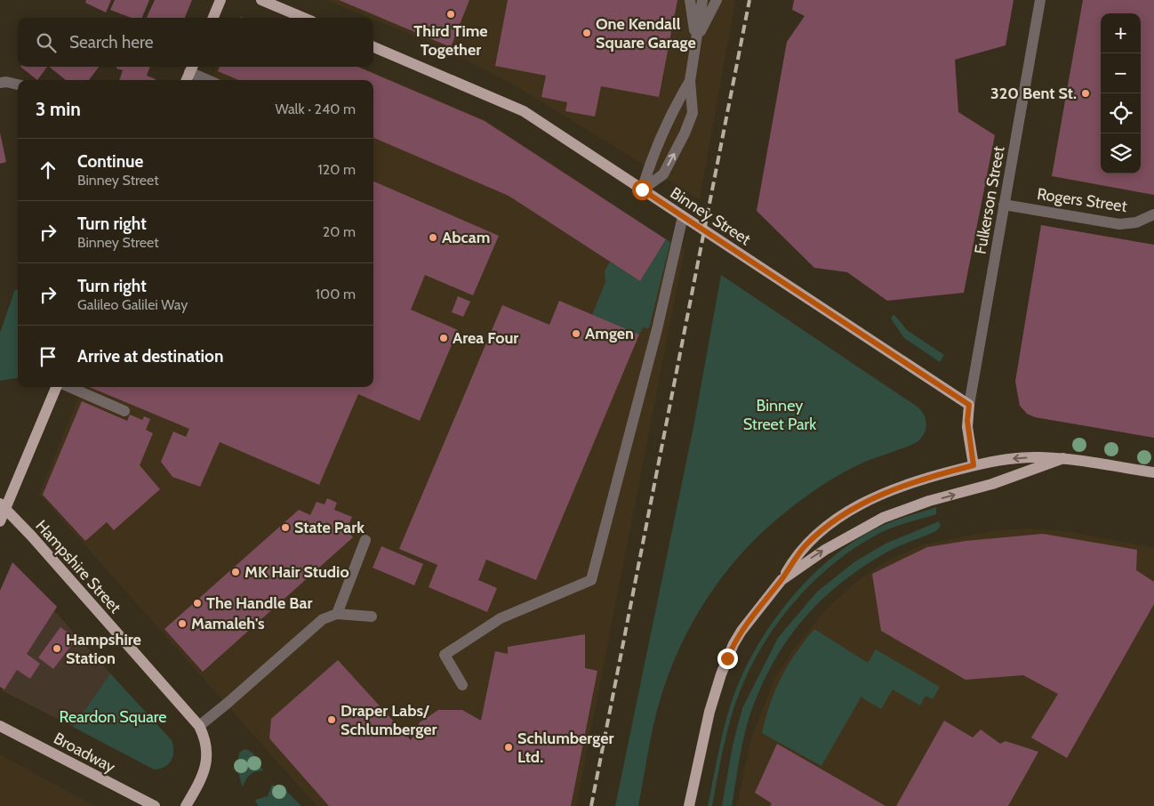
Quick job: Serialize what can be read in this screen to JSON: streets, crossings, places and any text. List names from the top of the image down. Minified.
{"streets":{"main road":["Binney Street","Hampshire Street","Broadway"],"street":["Fulkerson Street","Rogers Street"]},"crossings":[["Fulkerson Street","Rogers Street"],["Fulkerson Street","Binney Street"]],"parks":["Binney Street Park","Reardon Square"],"places":["Third Time Together","One Kendall Square Garage","320 Bent St.","Abcam","Amgen","Area Four","State Park","MK Hair Studio","The Handle Bar","Mamaleh's","Hampshire Station","Draper Labs/ Schlumberger","Schlumberger Ltd."],"page":{"map_buttons":["+","−"],"search":"Search here","heading":["3 min","Walk · 240 m"],"list":[["Continue","Binney Street","120 m"],["Turn right","Binney Street","20 m"],["Turn right","Galileo Galilei Way","100 m"],"Arrive at destination"]}}
